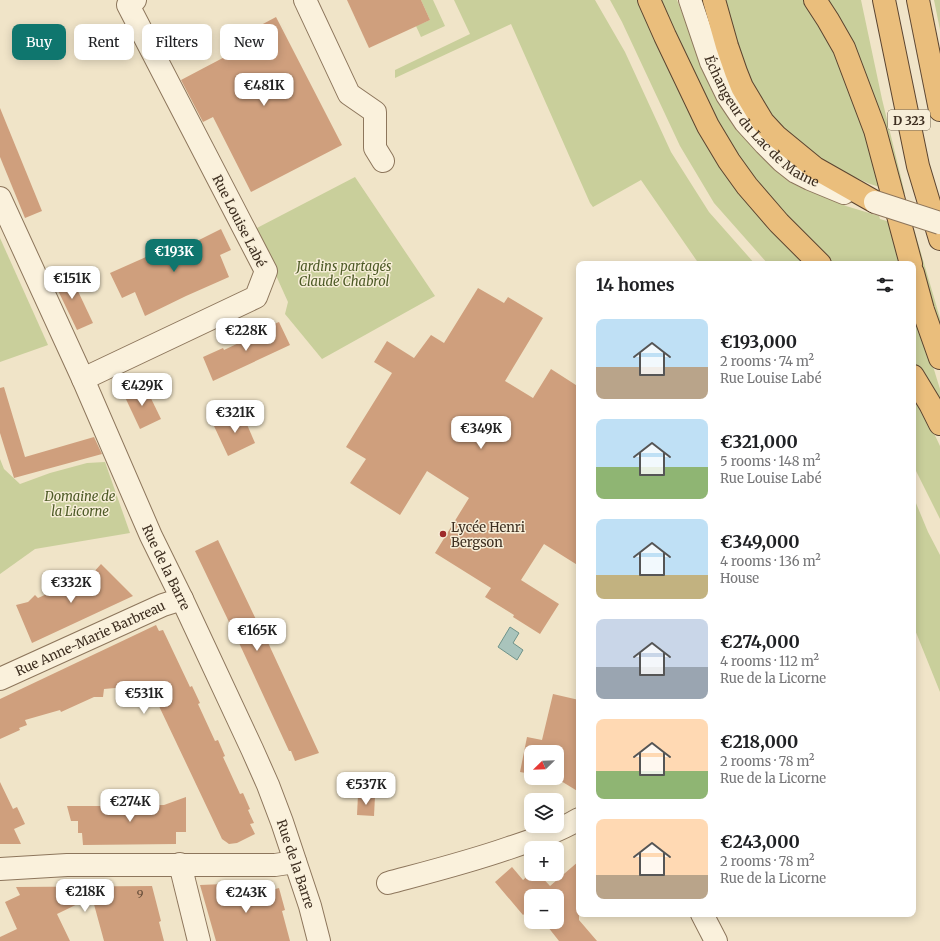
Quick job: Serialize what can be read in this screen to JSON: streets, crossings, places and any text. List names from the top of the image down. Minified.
{"streets":{"highway":["D 323"],"street":["Échangeur du Lac de Maine","Rue Louise Labé","Rue de la Barre","Rue Anne-Marie Barbreau"]},"crossings":[["Rue Louise Labé","Rue de la Barre"],["Rue de la Barre","Rue Anne-Marie Barbreau"]],"parks":["Jardins partagés Claude Chabrol","Domaine de la Licorne"],"places":["Lycée Henri Bergson"],"house_numbers":["9"],"north":"bottom left","page":{"chip":["Buy","Rent","Filters","New"],"price":["€481K","€193K","€151K","€228K","€429K","€321K","€349K","€332K","€165K","€531K","€537K","€274K","€218K","€243K"],"heading":"14 homes","list":[{"name":"€193,000","note":"2 rooms · 74 m² · Rue Louise Labé"},{"name":"€321,000","note":"5 rooms · 148 m² · Rue Louise Labé"},{"name":"€349,000","note":"4 rooms · 136 m² · House"},{"name":"€274,000","note":"4 rooms · 112 m² · Rue de la Licorne"},{"name":"€218,000","note":"2 rooms · 78 m² · Rue de la Licorne"},{"name":"€243,000","note":"2 rooms · 78 m² · Rue de la Licorne"}],"map_buttons":["+","−"]}}
